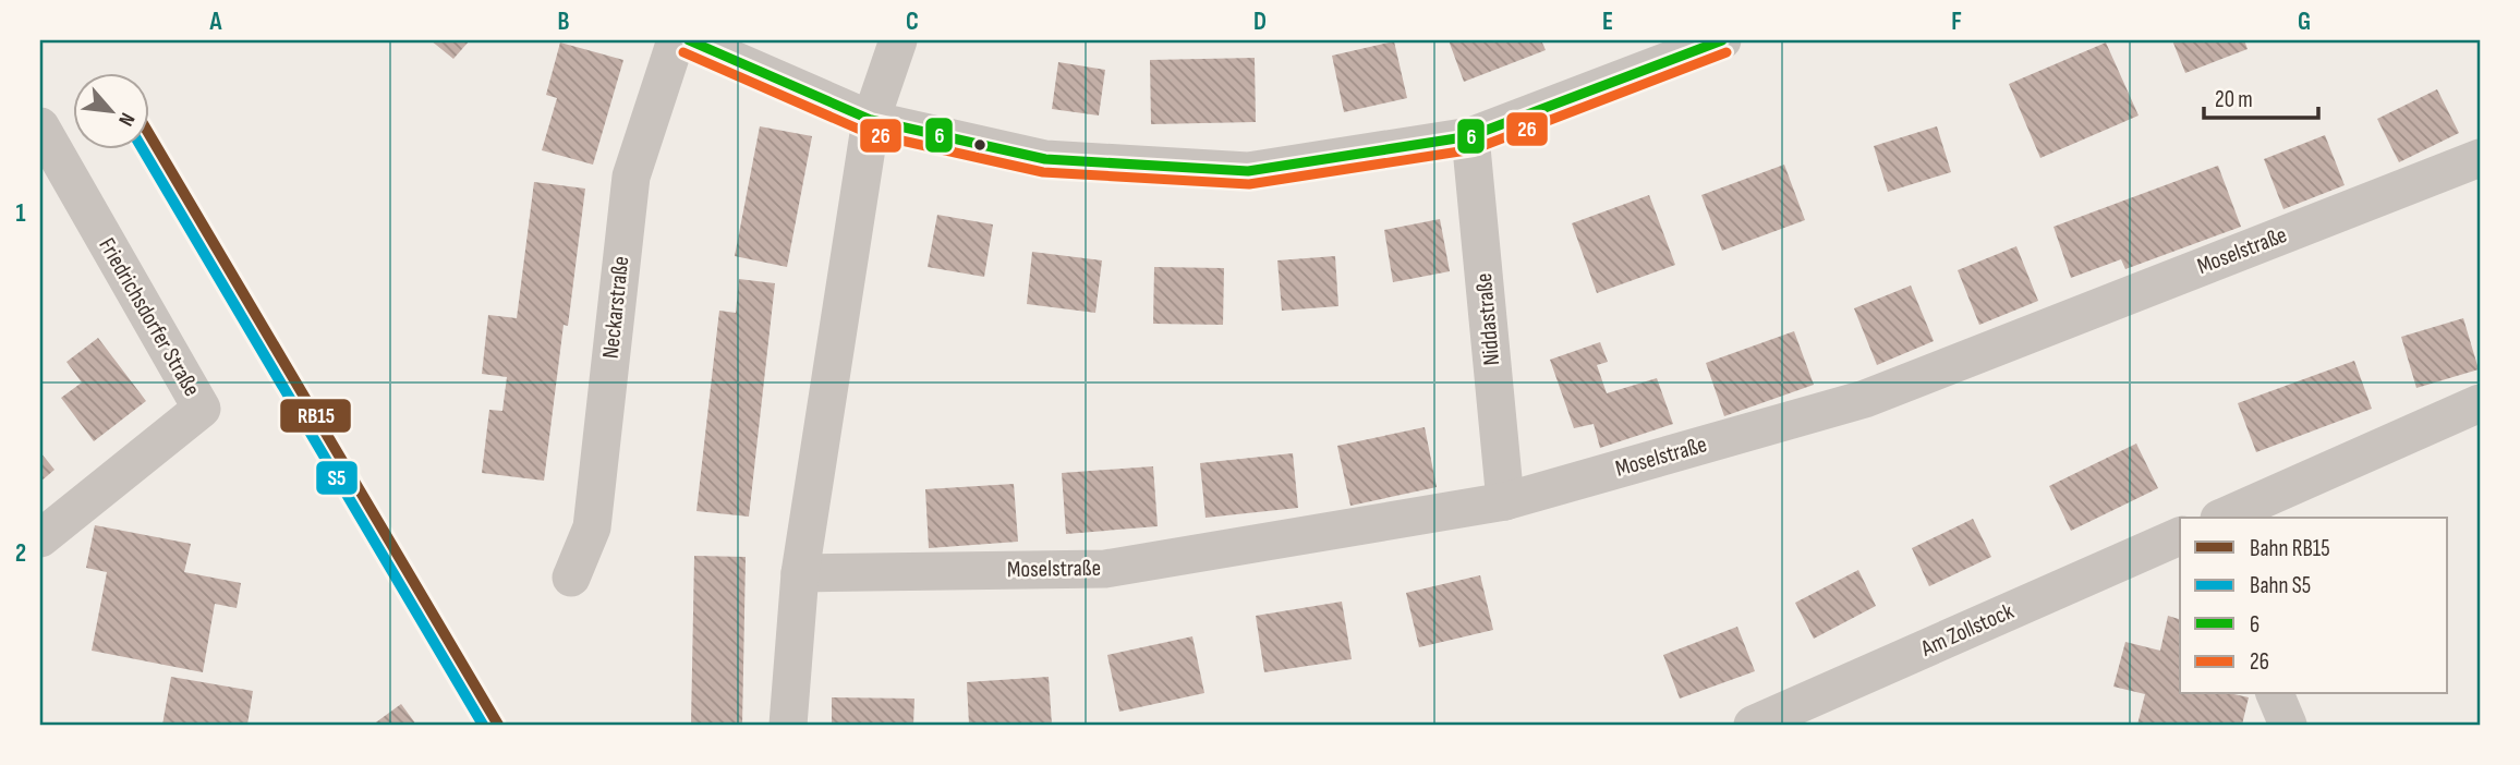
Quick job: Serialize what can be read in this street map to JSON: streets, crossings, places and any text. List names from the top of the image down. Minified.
{"streets":{"street":["Moselstraße","Neckarstraße","Friedrichsdorfer Straße","Niddastraße","Am Zollstock"]},"crossings":[["Moselstraße","Niddastraße"]],"lines":["transit line 6","transit line 26","rail line RB15","rail line S5"],"legend":["Bahn RB15","Bahn S5","6","26"],"scale_bar":"20 m","north":"bottom right","grid":{"columns":["A","B","C","D","E","F","G"],"rows":["1","2"]}}
